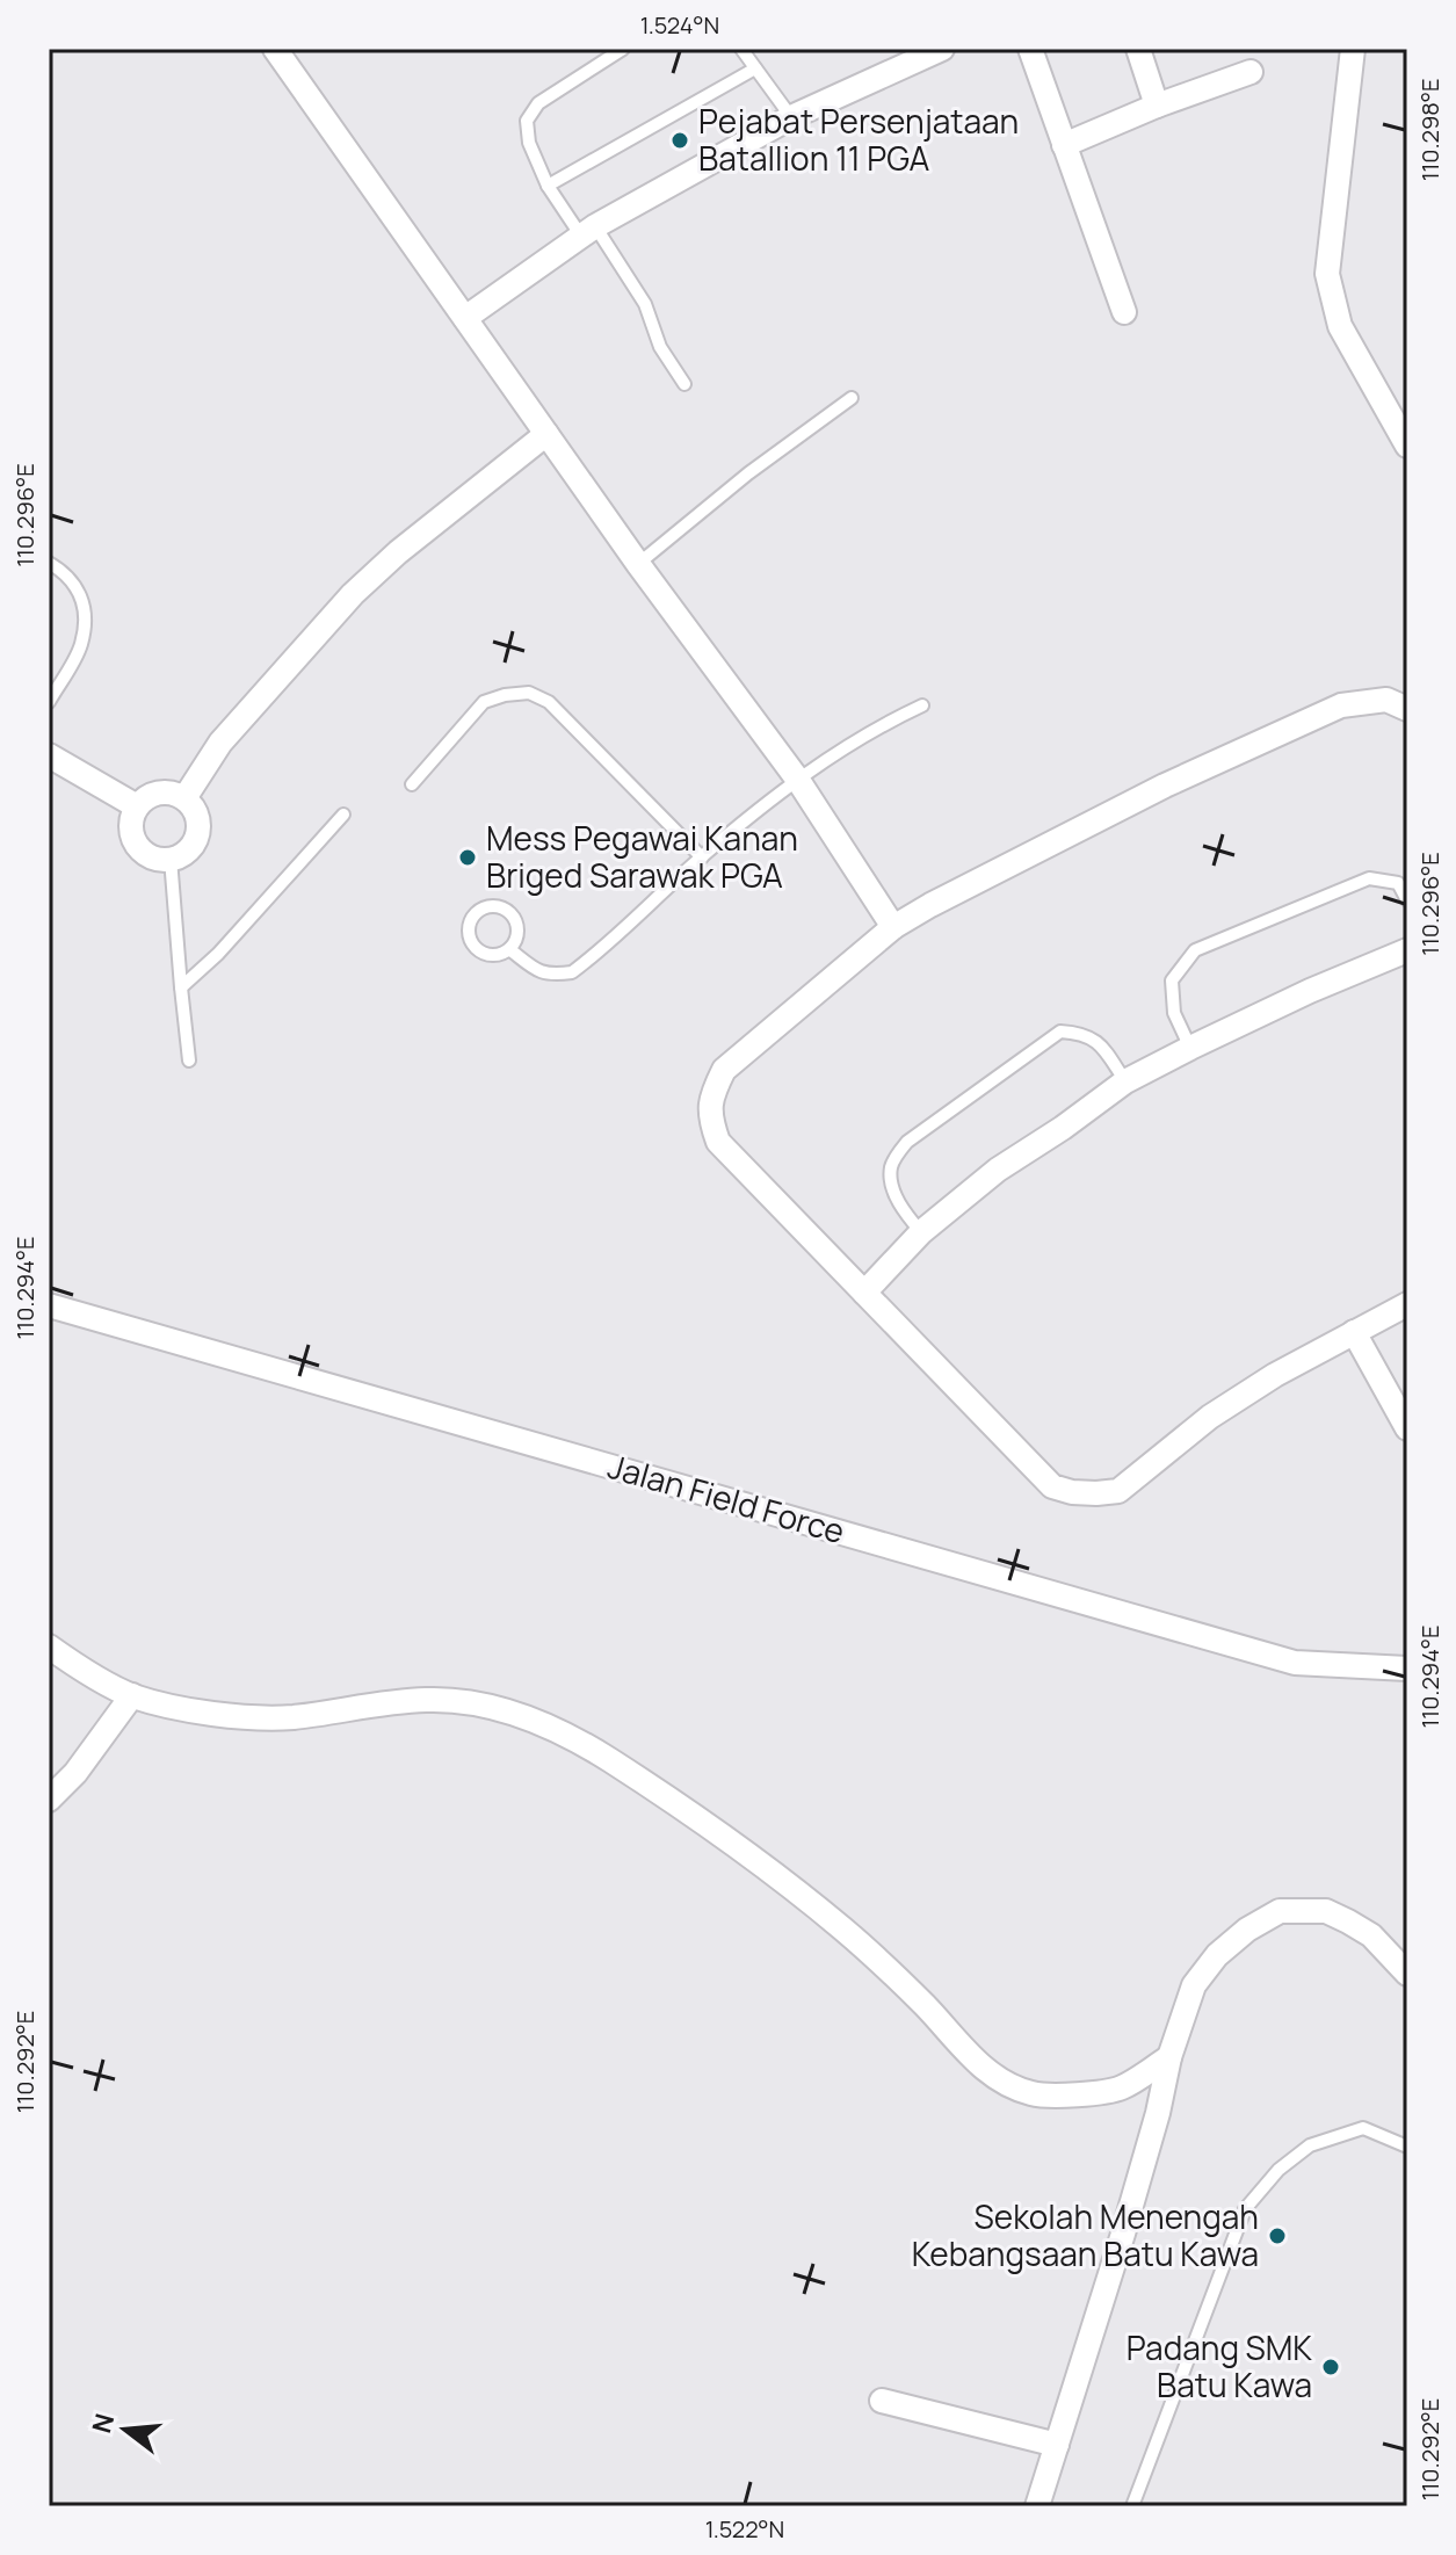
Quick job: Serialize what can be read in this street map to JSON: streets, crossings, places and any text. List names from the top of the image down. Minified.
{"streets":{"street":["Jalan Field Force"]},"places":["Pejabat Persenjataan Batallion 11 PGA","Mess Pegawai Kanan Briged Sarawak PGA","Sekolah Menengah Kebangsaan Batu Kawa","Padang SMK Batu Kawa"],"north":"left","coordinates":["1.524°N","110.298°E","110.296°E","110.294°E","110.292°E","1.522°N"]}
